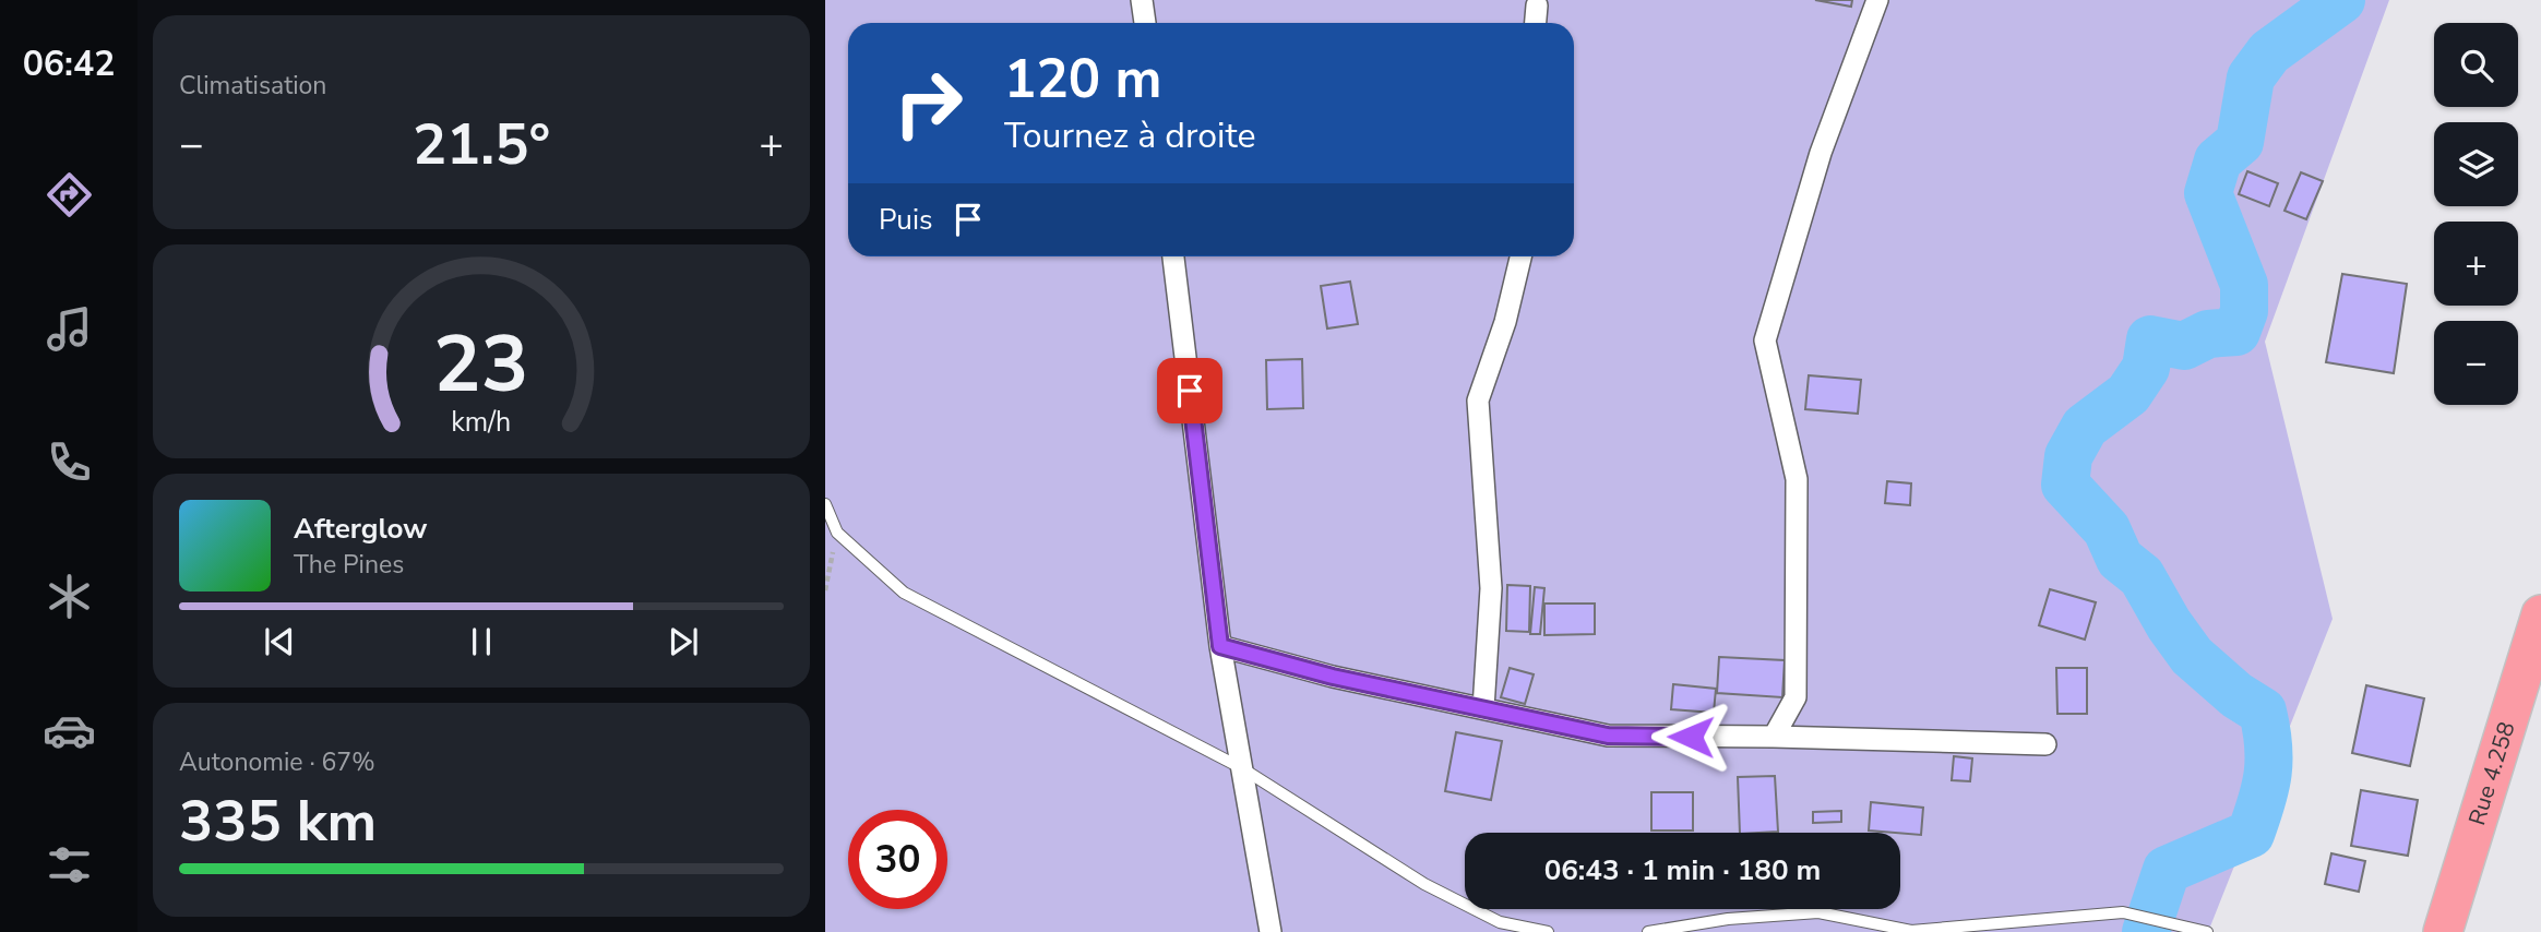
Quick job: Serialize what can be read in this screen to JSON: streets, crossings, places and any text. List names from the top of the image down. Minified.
{"streets":{"highway":["Rue 4.258"]},"page":{"tabs":"06:42","tile":["Climatisation",["Autonomie · 67%","335 km"]],"map_buttons":["+","−"],"turn":["120 m","Tournez à droite"],"heat":["−","21.5°","+"],"then":"Puis","song":["Afterglow","The Pines"],"limit":"30","trip":"06:43 · 1 min · 180 m","gauge":["23","km/h"]}}
